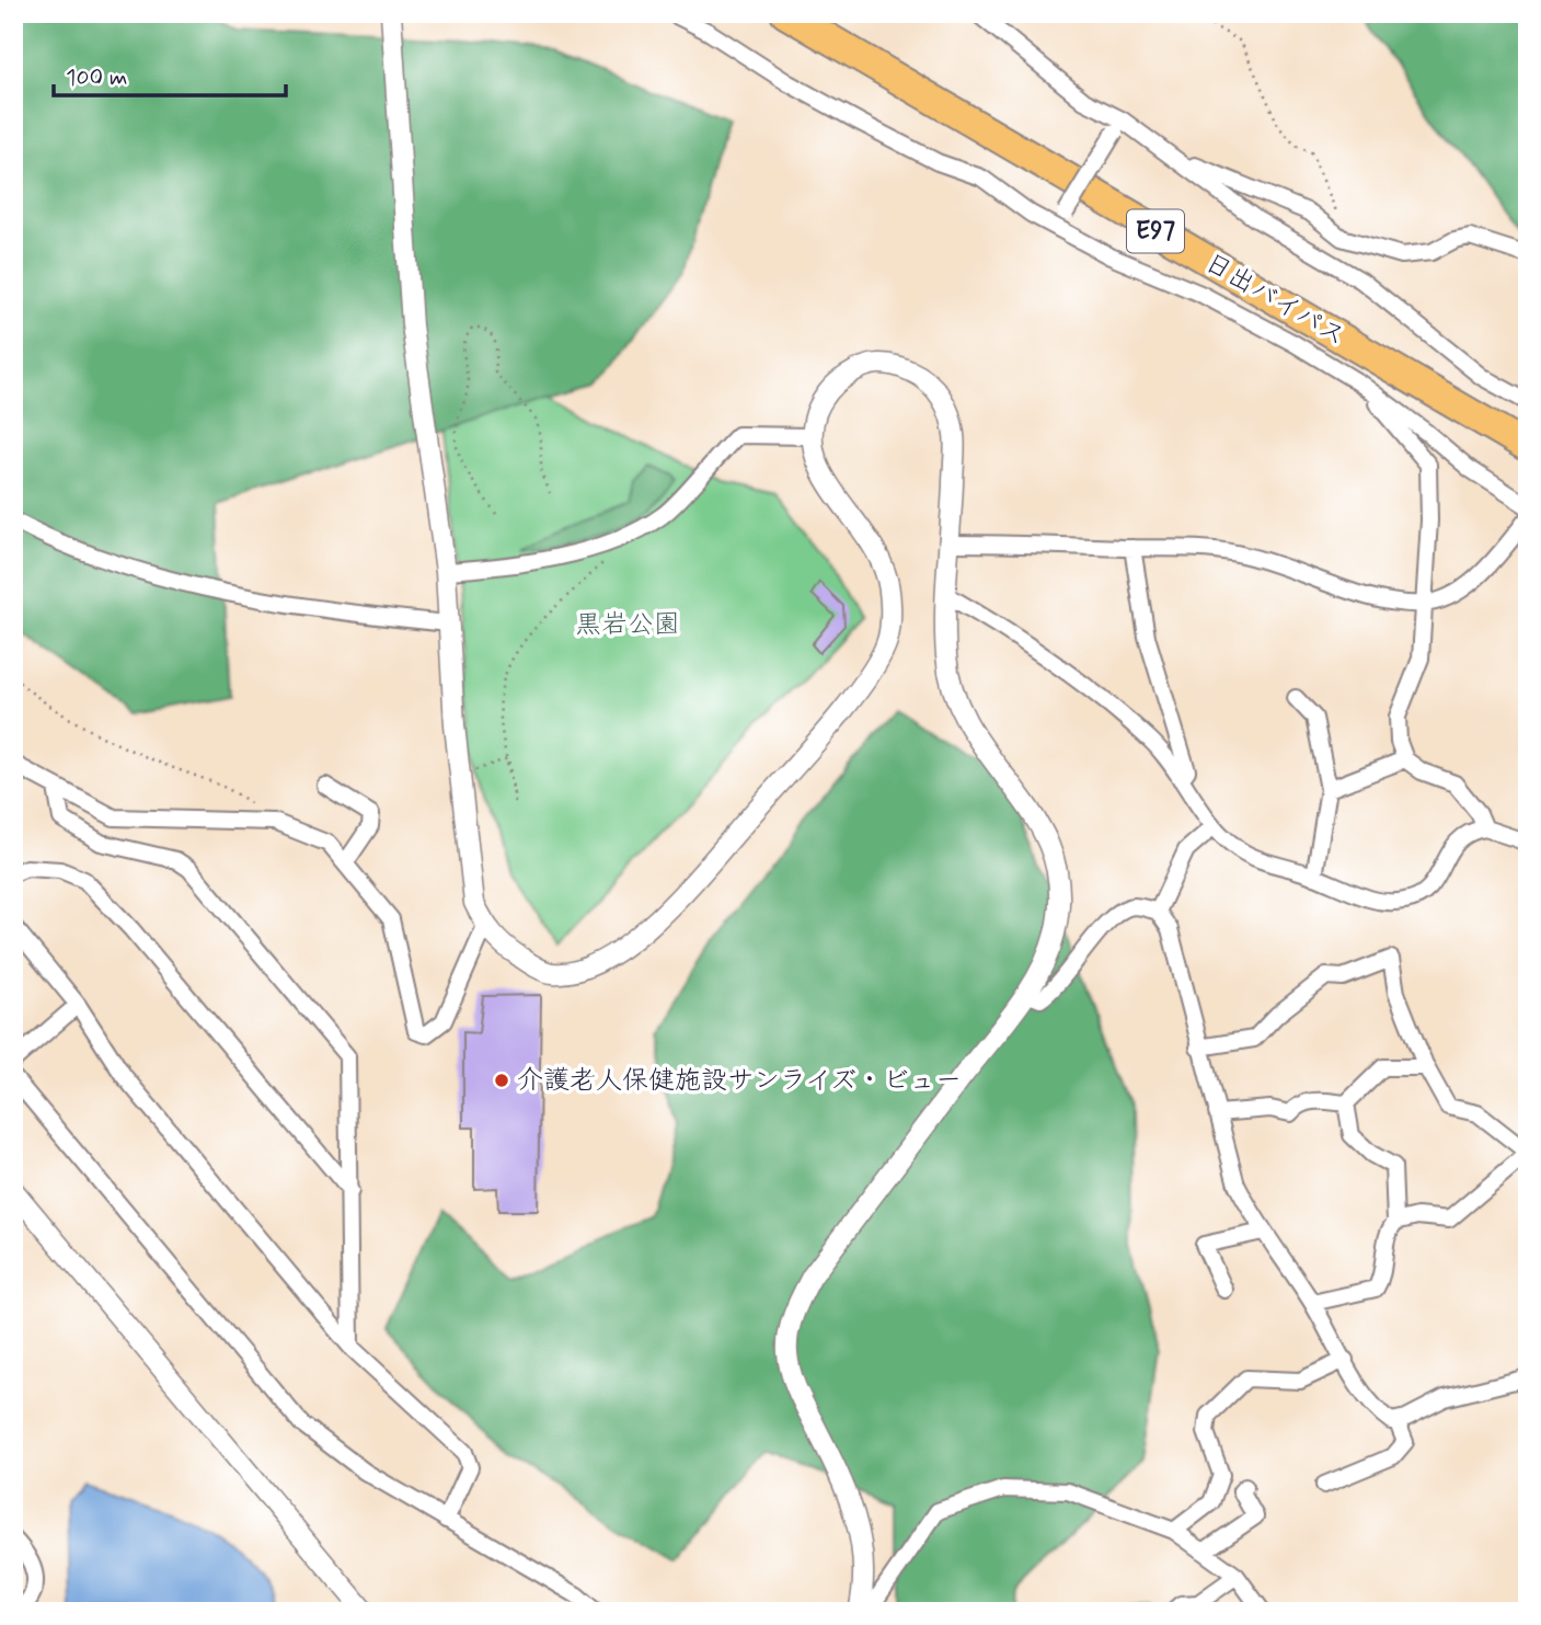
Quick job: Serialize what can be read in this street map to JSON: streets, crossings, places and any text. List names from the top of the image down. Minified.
{"streets":{"highway":["E97","日出バイパス"]},"parks":["黒岩公園"],"places":["介護老人保健施設サンライズ・ビュー"],"scale_bar":"100 m"}
